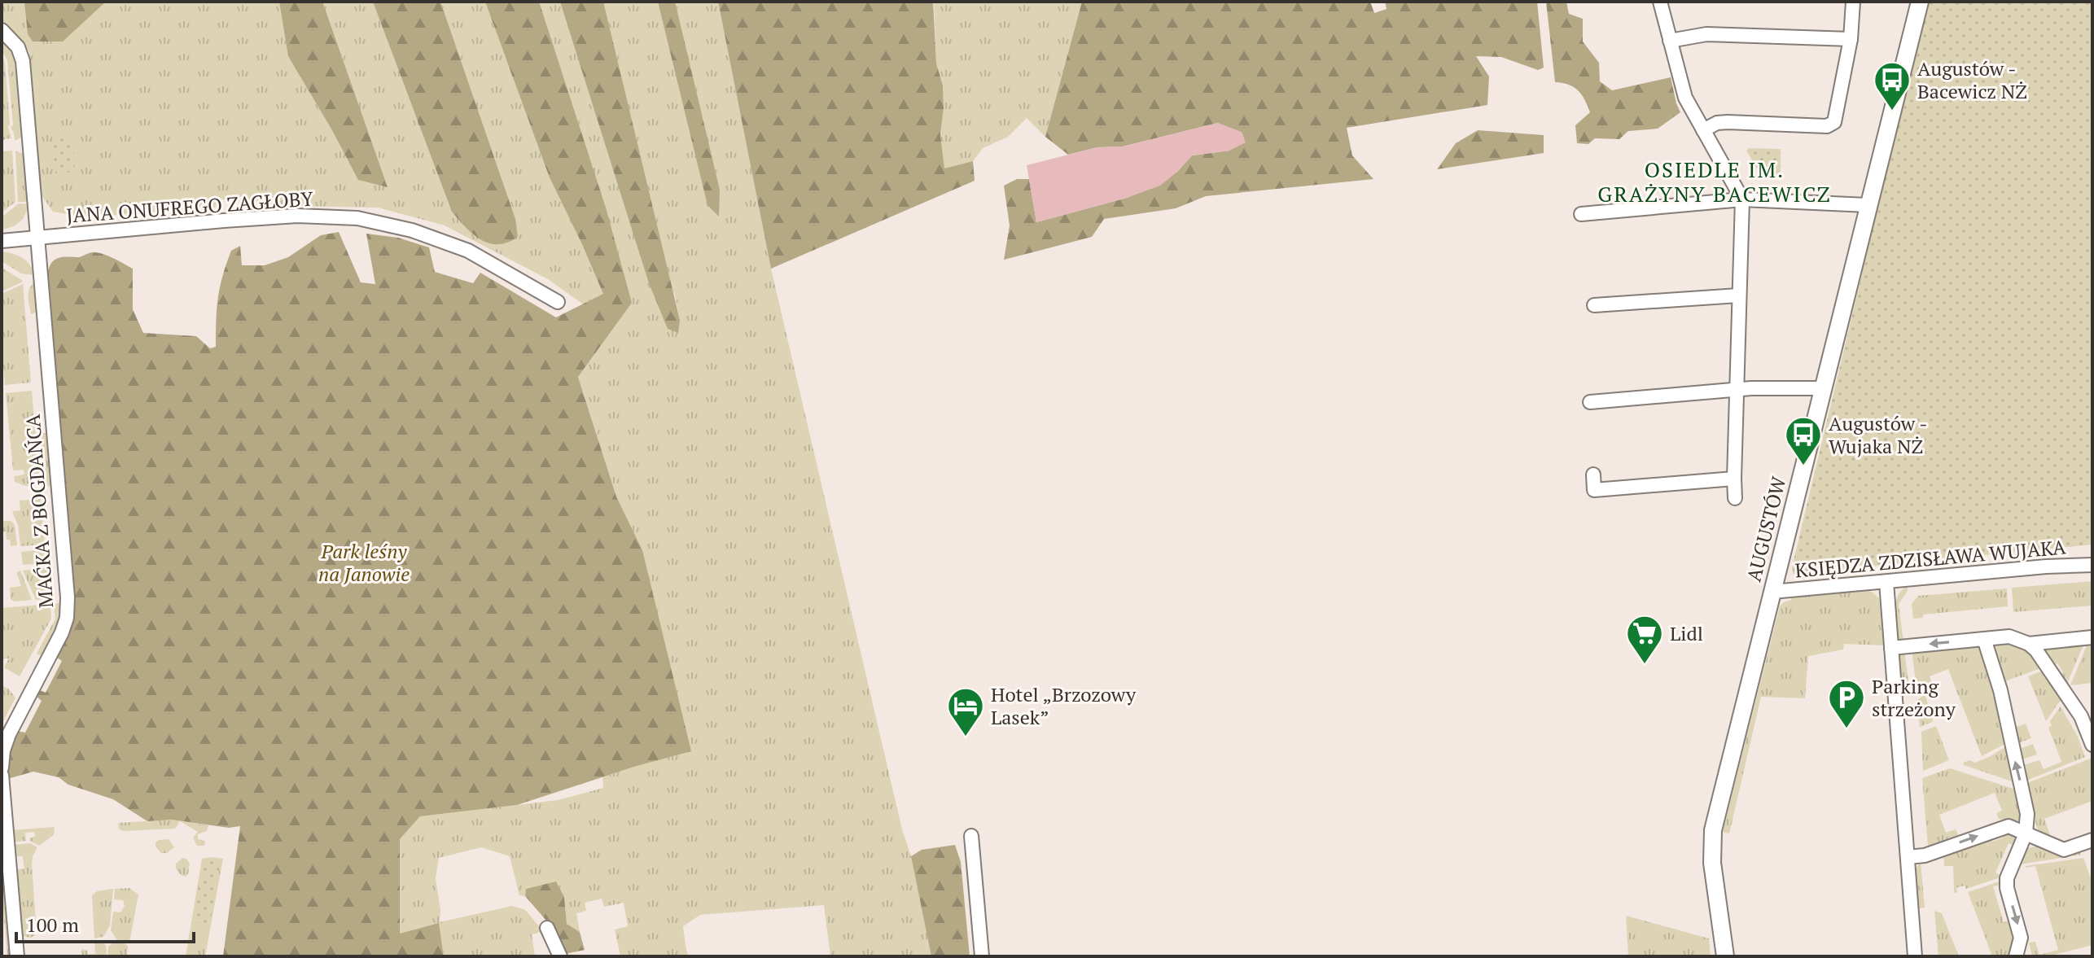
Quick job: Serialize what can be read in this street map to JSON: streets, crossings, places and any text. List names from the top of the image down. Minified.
{"streets":{"street":["JANA ONUFREGO ZAGŁOBY","MAĆKA Z BOGDAŃCA","AUGUSTÓW","KSIĘDZA ZDZISŁAWA WUJAKA"]},"crossings":[["JANA ONUFREGO ZAGŁOBY","MAĆKA Z BOGDAŃCA"],["AUGUSTÓW","KSIĘDZA ZDZISŁAWA WUJAKA"]],"districts":["OSIEDLE IM. GRAŻYNY BACEWICZ"],"parks":["Park leśny na Janowie"],"places":{"bus stop":["Augustów - Bacewicz NŻ","Augustów - Wujaka NŻ"],"supermarket":["Lidl"],"parking":["Parking strzeżony"],"hotel":["Hotel „Brzozowy Lasek”"]},"scale_bar":"100 m"}
